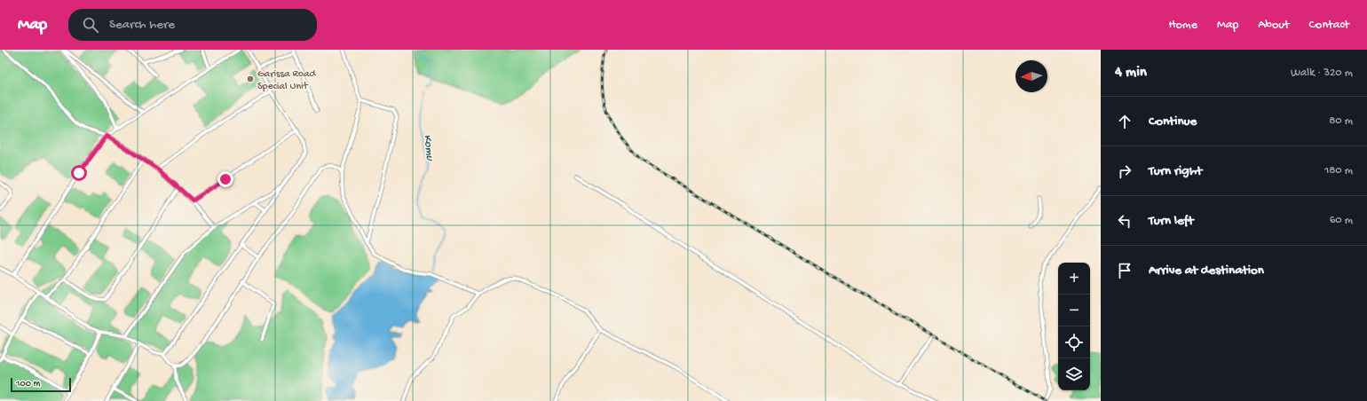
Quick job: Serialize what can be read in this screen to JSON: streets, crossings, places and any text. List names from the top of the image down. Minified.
{"water":["Komu"],"places":["Garissa Road Special Unit"],"scale_bar":"100 m","north":"left","page":{"header":"Map","search":"Search here","nav":["Home","Map","About","Contact"],"heading":["4 min","Walk · 320 m"],"list":[["Continue","80 m"],["Turn right","180 m"],["Turn left","60 m"],"Arrive at destination"],"map_buttons":["+","−"],"scale":"100 m"}}
